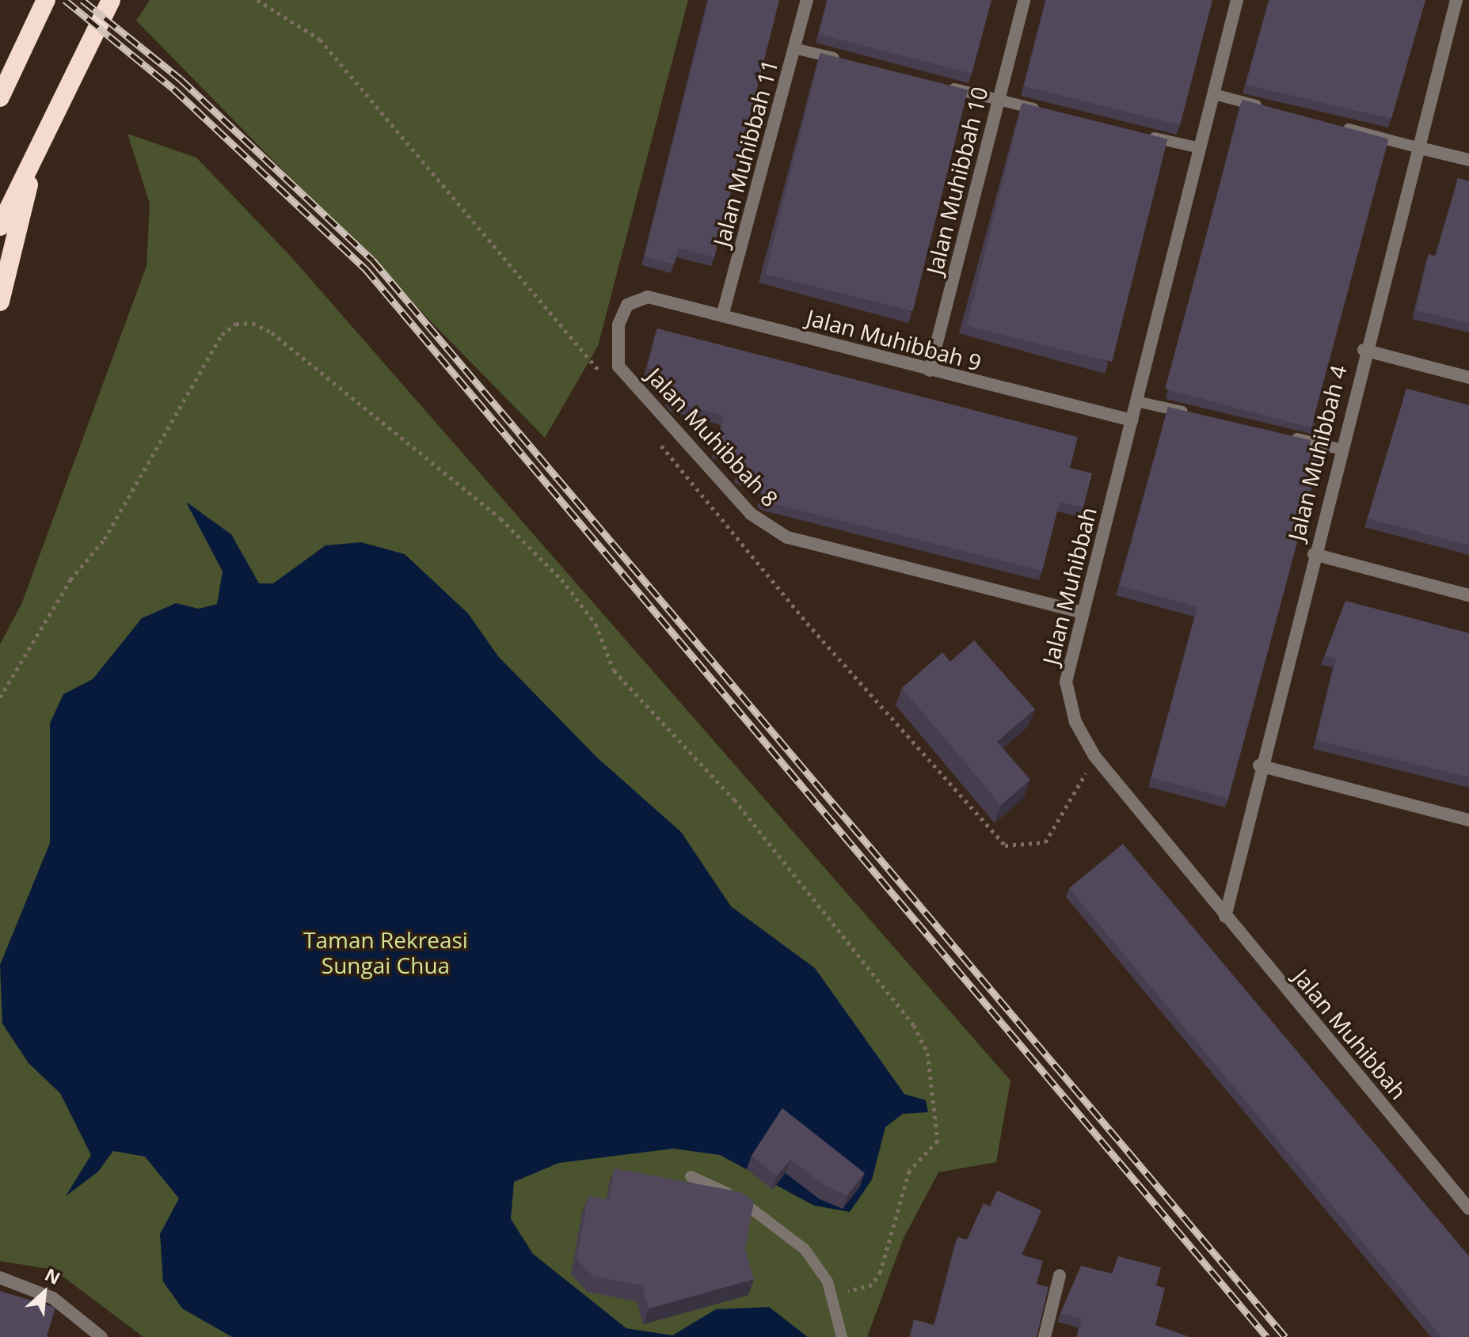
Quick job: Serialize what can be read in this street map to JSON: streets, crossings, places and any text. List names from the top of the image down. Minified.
{"streets":{"street":["Jalan Muhibbah 11","Jalan Muhibbah 10","Jalan Muhibbah 9","Jalan Muhibbah 8","Jalan Muhibbah 4","Jalan Muhibbah"]},"crossings":[["Jalan Muhibbah 11","Jalan Muhibbah 9"],["Jalan Muhibbah 10","Jalan Muhibbah 9"],["Jalan Muhibbah 9","Jalan Muhibbah 8"],["Jalan Muhibbah 9","Jalan Muhibbah"],["Jalan Muhibbah 8","Jalan Muhibbah"],["Jalan Muhibbah 4","Jalan Muhibbah"]],"parks":["Taman Rekreasi Sungai Chua"],"north":"top right"}
